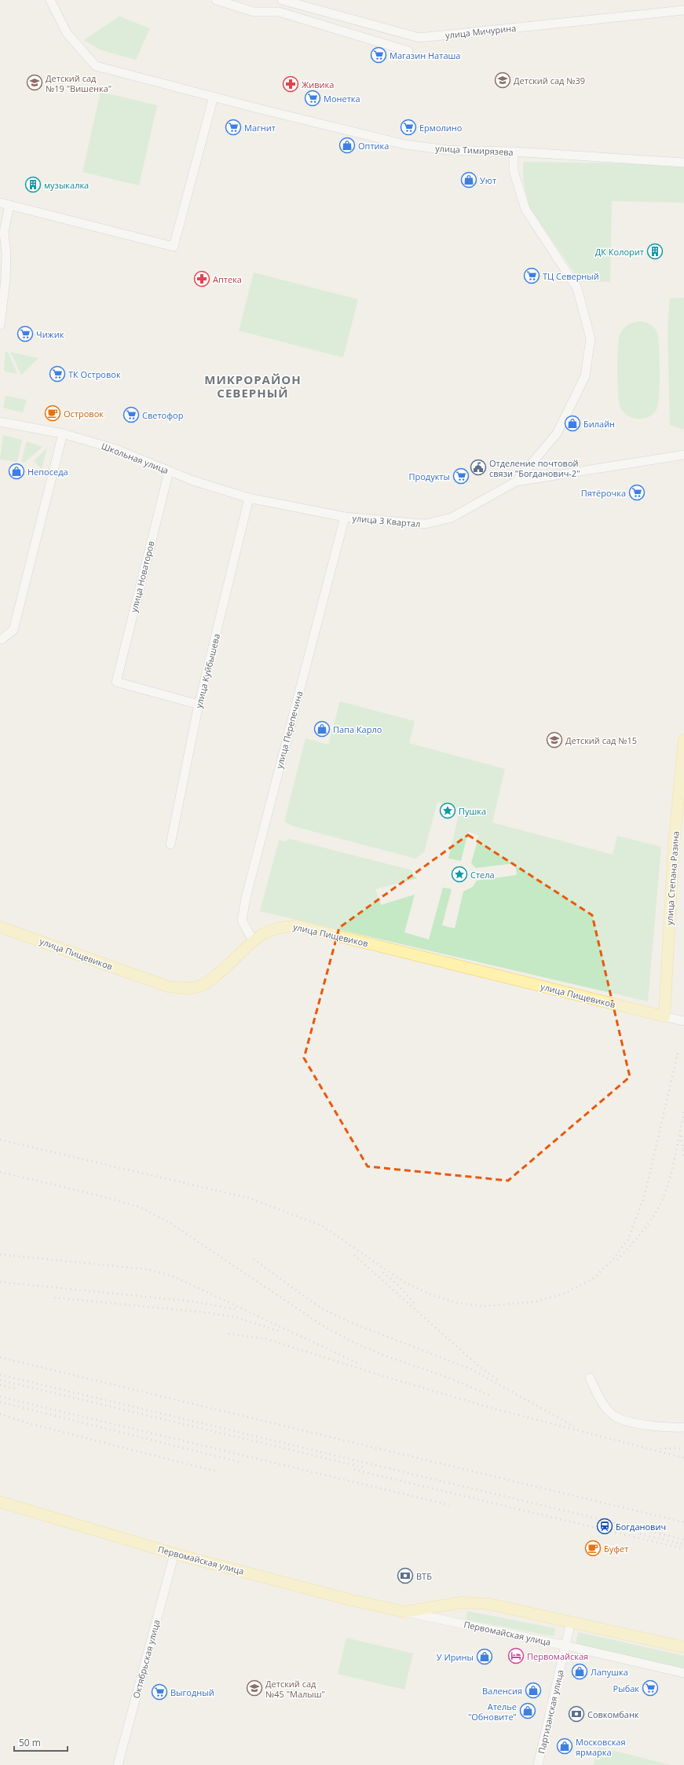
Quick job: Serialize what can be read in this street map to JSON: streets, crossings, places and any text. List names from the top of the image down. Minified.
{"streets":{"main road":["улица Степана Разина","улица Пищевиков","Первомайская улица"],"street":["улица Мичурина","улица Тимирязева","Школьная улица","улица 3 Квартал","улица Новаторов","улица Куйбышева","улица Перепечина","Октябрьская улица","Партизанская улица"]},"crossings":[["Школьная улица","улица 3 Квартал"],["Школьная улица","улица Новаторов"],["Школьная улица","улица Куйбышева"],["улица 3 Квартал","улица Куйбышева"],["улица 3 Квартал","улица Перепечина"],["улица Новаторов","улица Куйбышева"],["улица Перепечина","улица Пищевиков"],["улица Степана Разина","улица Пищевиков"],["Первомайская улица","Октябрьская улица"],["Первомайская улица","Партизанская улица"]],"districts":["МИКРОРАЙОН СЕВЕРНЫЙ"],"places":{"supermarket":["Магазин Наташа","Монетка","Магнит","Ермолино","ТЦ Северный","Чижик","ТК Островок","Светофор","Продукты","Пятёрочка","Рыбак","Выгодный"],"school or university":["Детский сад №39","Детский сад №19 \"Вишенка\"","Детский сад №15","Детский сад №45 \"Малыш\""],"pharmacy":["Живика","Аптека"],"shop":["Оптика","Уют","Билайн","Непоседа","Папа Карло","У Ирины","Лапушка","Валенсия","Ателье \"Обновите\"","Московская ярмарка"],"building":["музыкалка","ДК Колорит"],"cafe":["Островок","Буфет"],"public building":["Отделение почтовой связи \"Богданович-2\""],"place":["Пушка","Стела"],"station":["Богданович"],"bank":["ВТБ","Совкомбанк"],"hotel":["Первомайская"]},"scale_bar":"50 m"}
